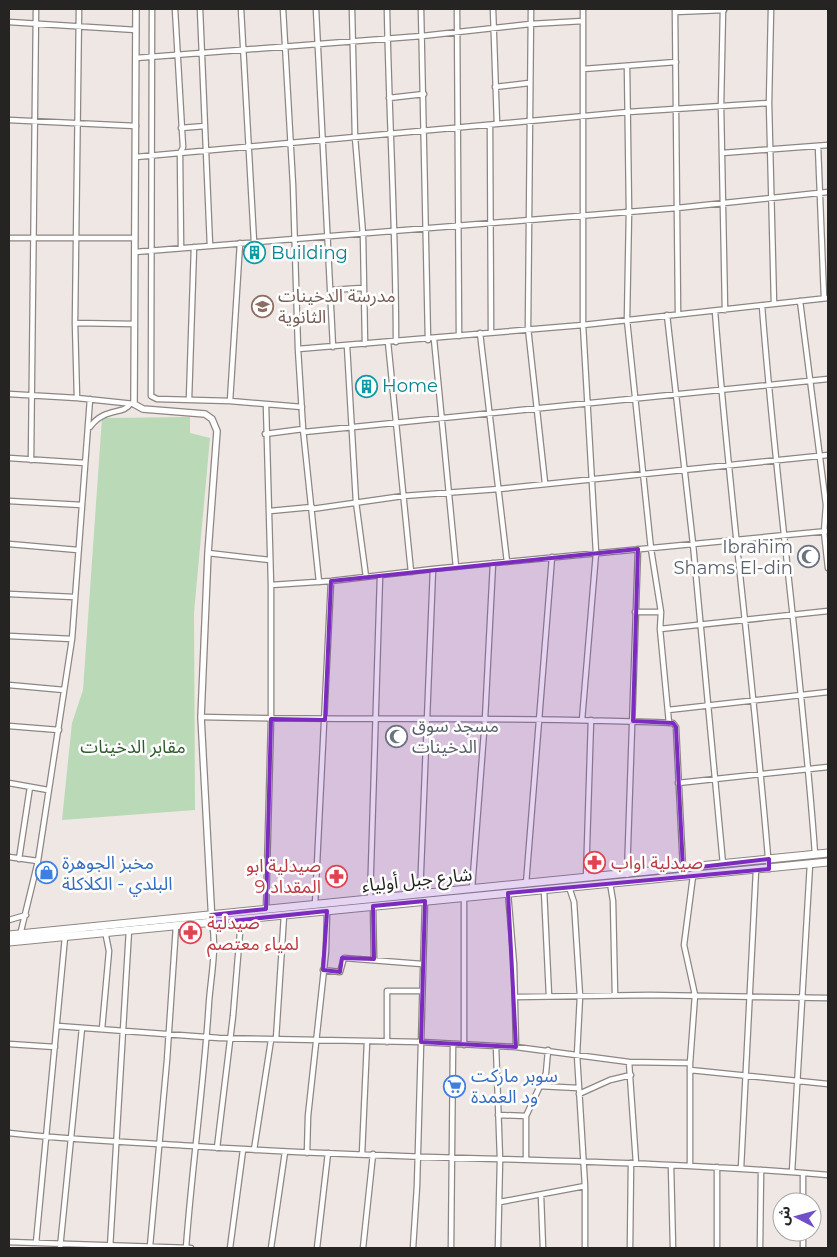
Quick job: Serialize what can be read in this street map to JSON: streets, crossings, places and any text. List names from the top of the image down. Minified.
{"streets":{"main road":["شارع جبل أولياء"]},"parks":["مقابر الدخينات"],"places":{"building":["Building","Home"],"school or university":["مدرسة الدخينات الثانوية"],"mosque":["Ibrahim Shams El-din","مسجد سوق الدخينات"],"pharmacy":["صيدلية اواب","صيدلية ابو المقداد 9","صيدلية لمياء معتصم"],"shop":["مخبز الجوهرة البلدي - الكلاكلة"],"supermarket":["سوبر ماركت ود العمدة"]},"north":"left"}
